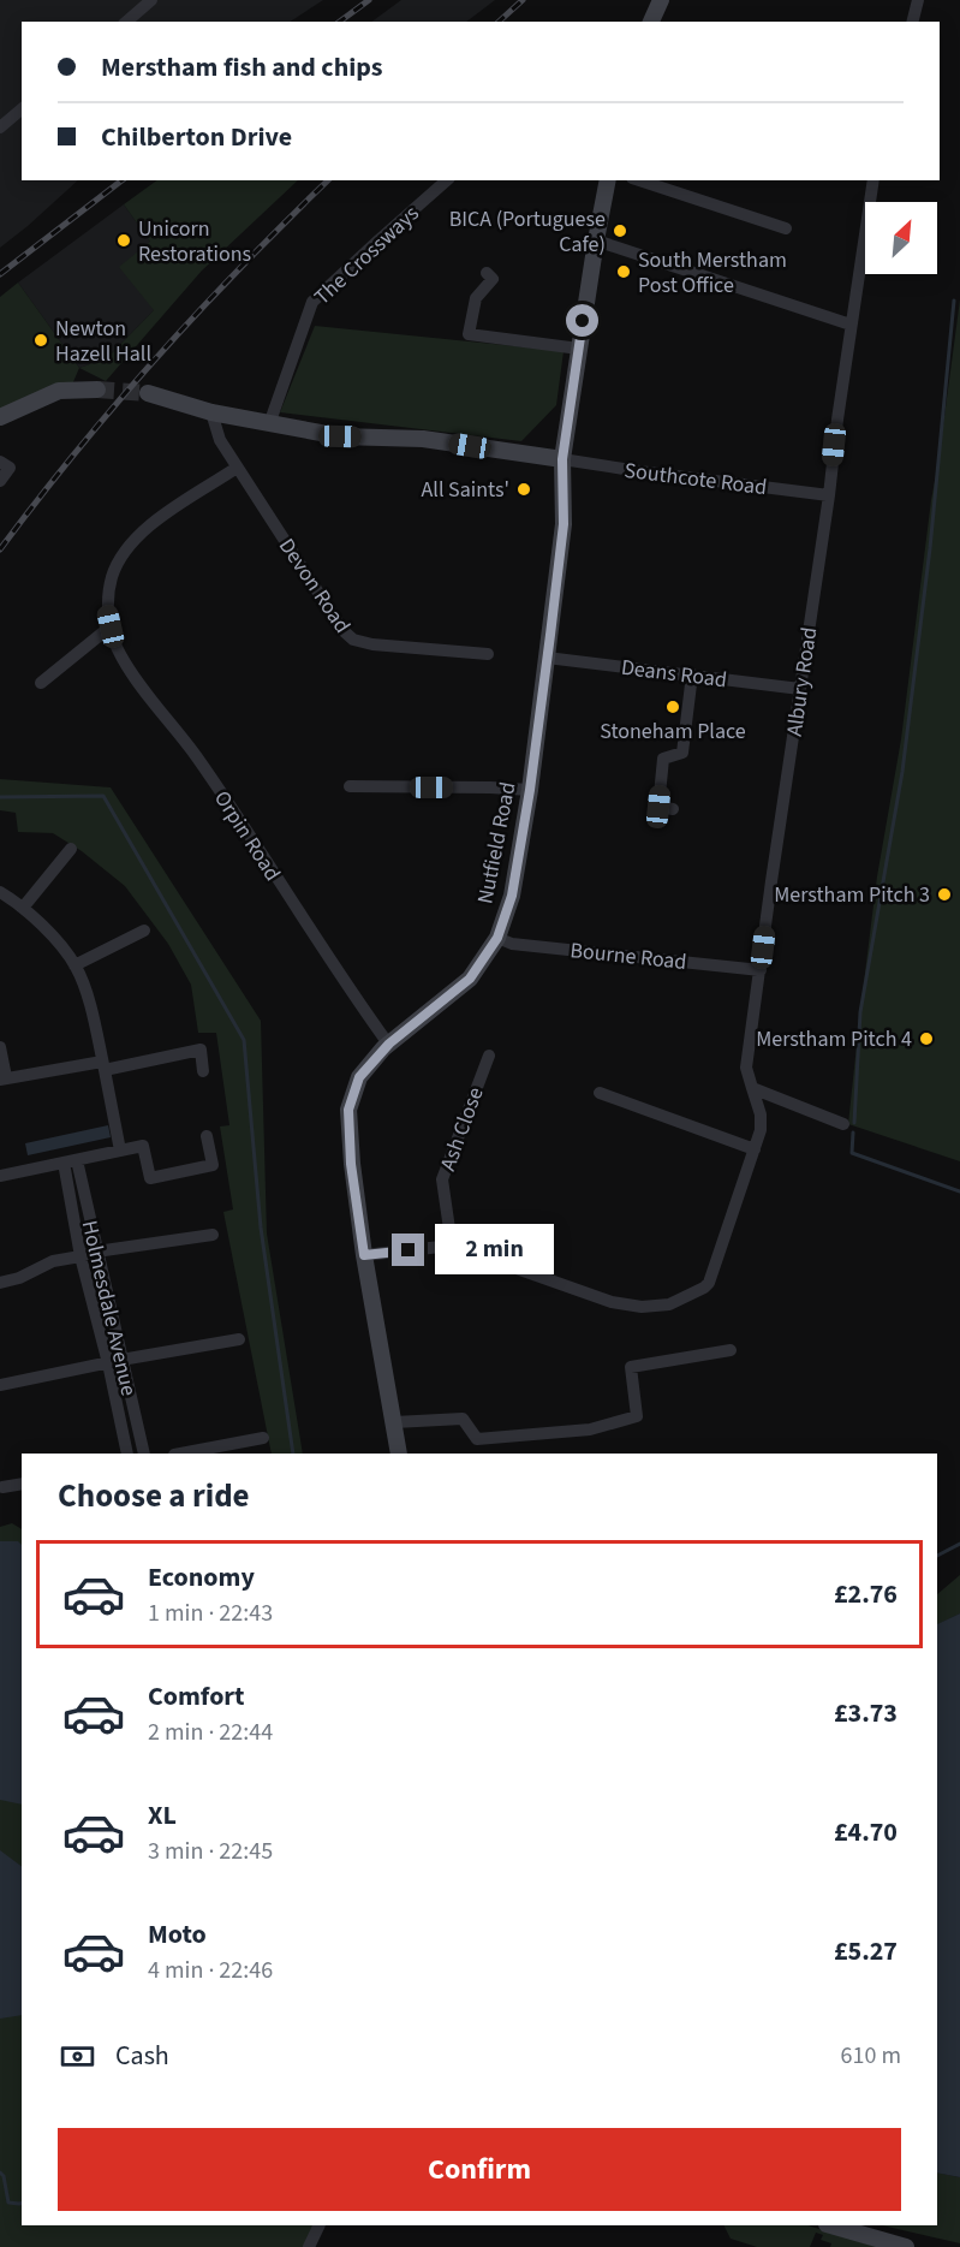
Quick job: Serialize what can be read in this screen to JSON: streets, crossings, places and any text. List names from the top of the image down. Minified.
{"streets":{"street":["The Crossways","Southcote Road","Devon Road","Deans Road","Albury Road","Orpin Road","Nutfield Road","Bourne Road","Ash Close","Holmesdale Avenue"]},"crossings":[["Southcote Road","Albury Road"],["Southcote Road","Nutfield Road"],["Devon Road","Orpin Road"],["Deans Road","Albury Road"],["Deans Road","Nutfield Road"],["Albury Road","Bourne Road"],["Albury Road","Ash Close"],["Orpin Road","Nutfield Road"],["Nutfield Road","Bourne Road"]],"places":["BICA (Portuguese Cafe)","Unicorn Restorations","South Merstham Post Office","Newton Hazell Hall","All Saints'","Stoneham Place","Merstham Pitch 3","Merstham Pitch 4"],"north":"top right","page":{"banner":["Merstham fish and chips","Chilberton Drive"],"bubble":"2 min","heading":"Choose a ride","list":[{"name":"Economy","note":"1 min · 22:43","value":"£2.76"},{"name":"Comfort","note":"2 min · 22:44","value":"£3.73"},{"name":"XL","note":"3 min · 22:45","value":"£4.70"},{"name":"Moto","note":"4 min · 22:46","value":"£5.27"}],"pay":["Cash","610 m"],"buttons":"Confirm"}}
